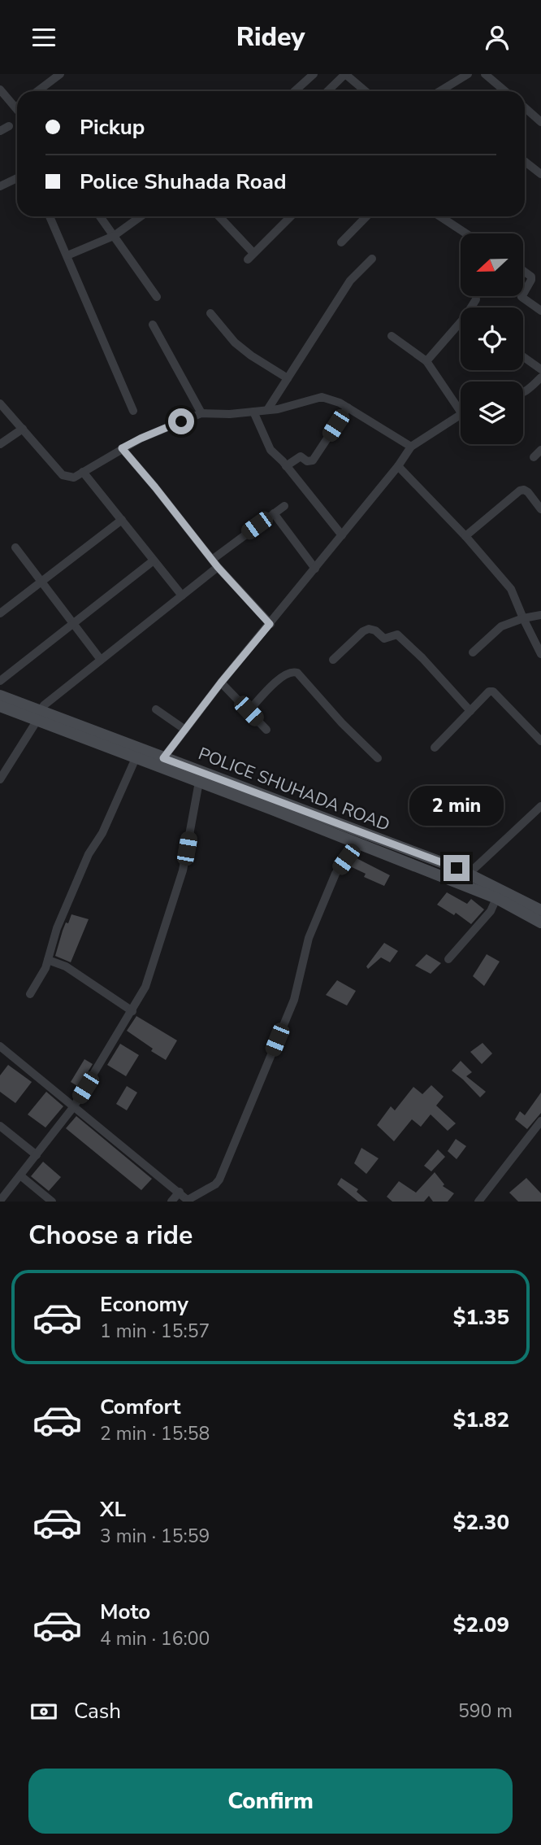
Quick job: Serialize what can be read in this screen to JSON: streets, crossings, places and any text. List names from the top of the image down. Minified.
{"streets":{"main road":["POLICE SHUHADA ROAD"]},"north":"left","page":{"header":"Ridey","banner":["Pickup","Police Shuhada Road"],"bubble":"2 min","heading":"Choose a ride","list":[{"name":"Economy","note":"1 min · 15:57","value":"$1.35"},{"name":"Comfort","note":"2 min · 15:58","value":"$1.82"},{"name":"XL","note":"3 min · 15:59","value":"$2.30"},{"name":"Moto","note":"4 min · 16:00","value":"$2.09"}],"pay":["Cash","590 m"],"buttons":"Confirm"}}
